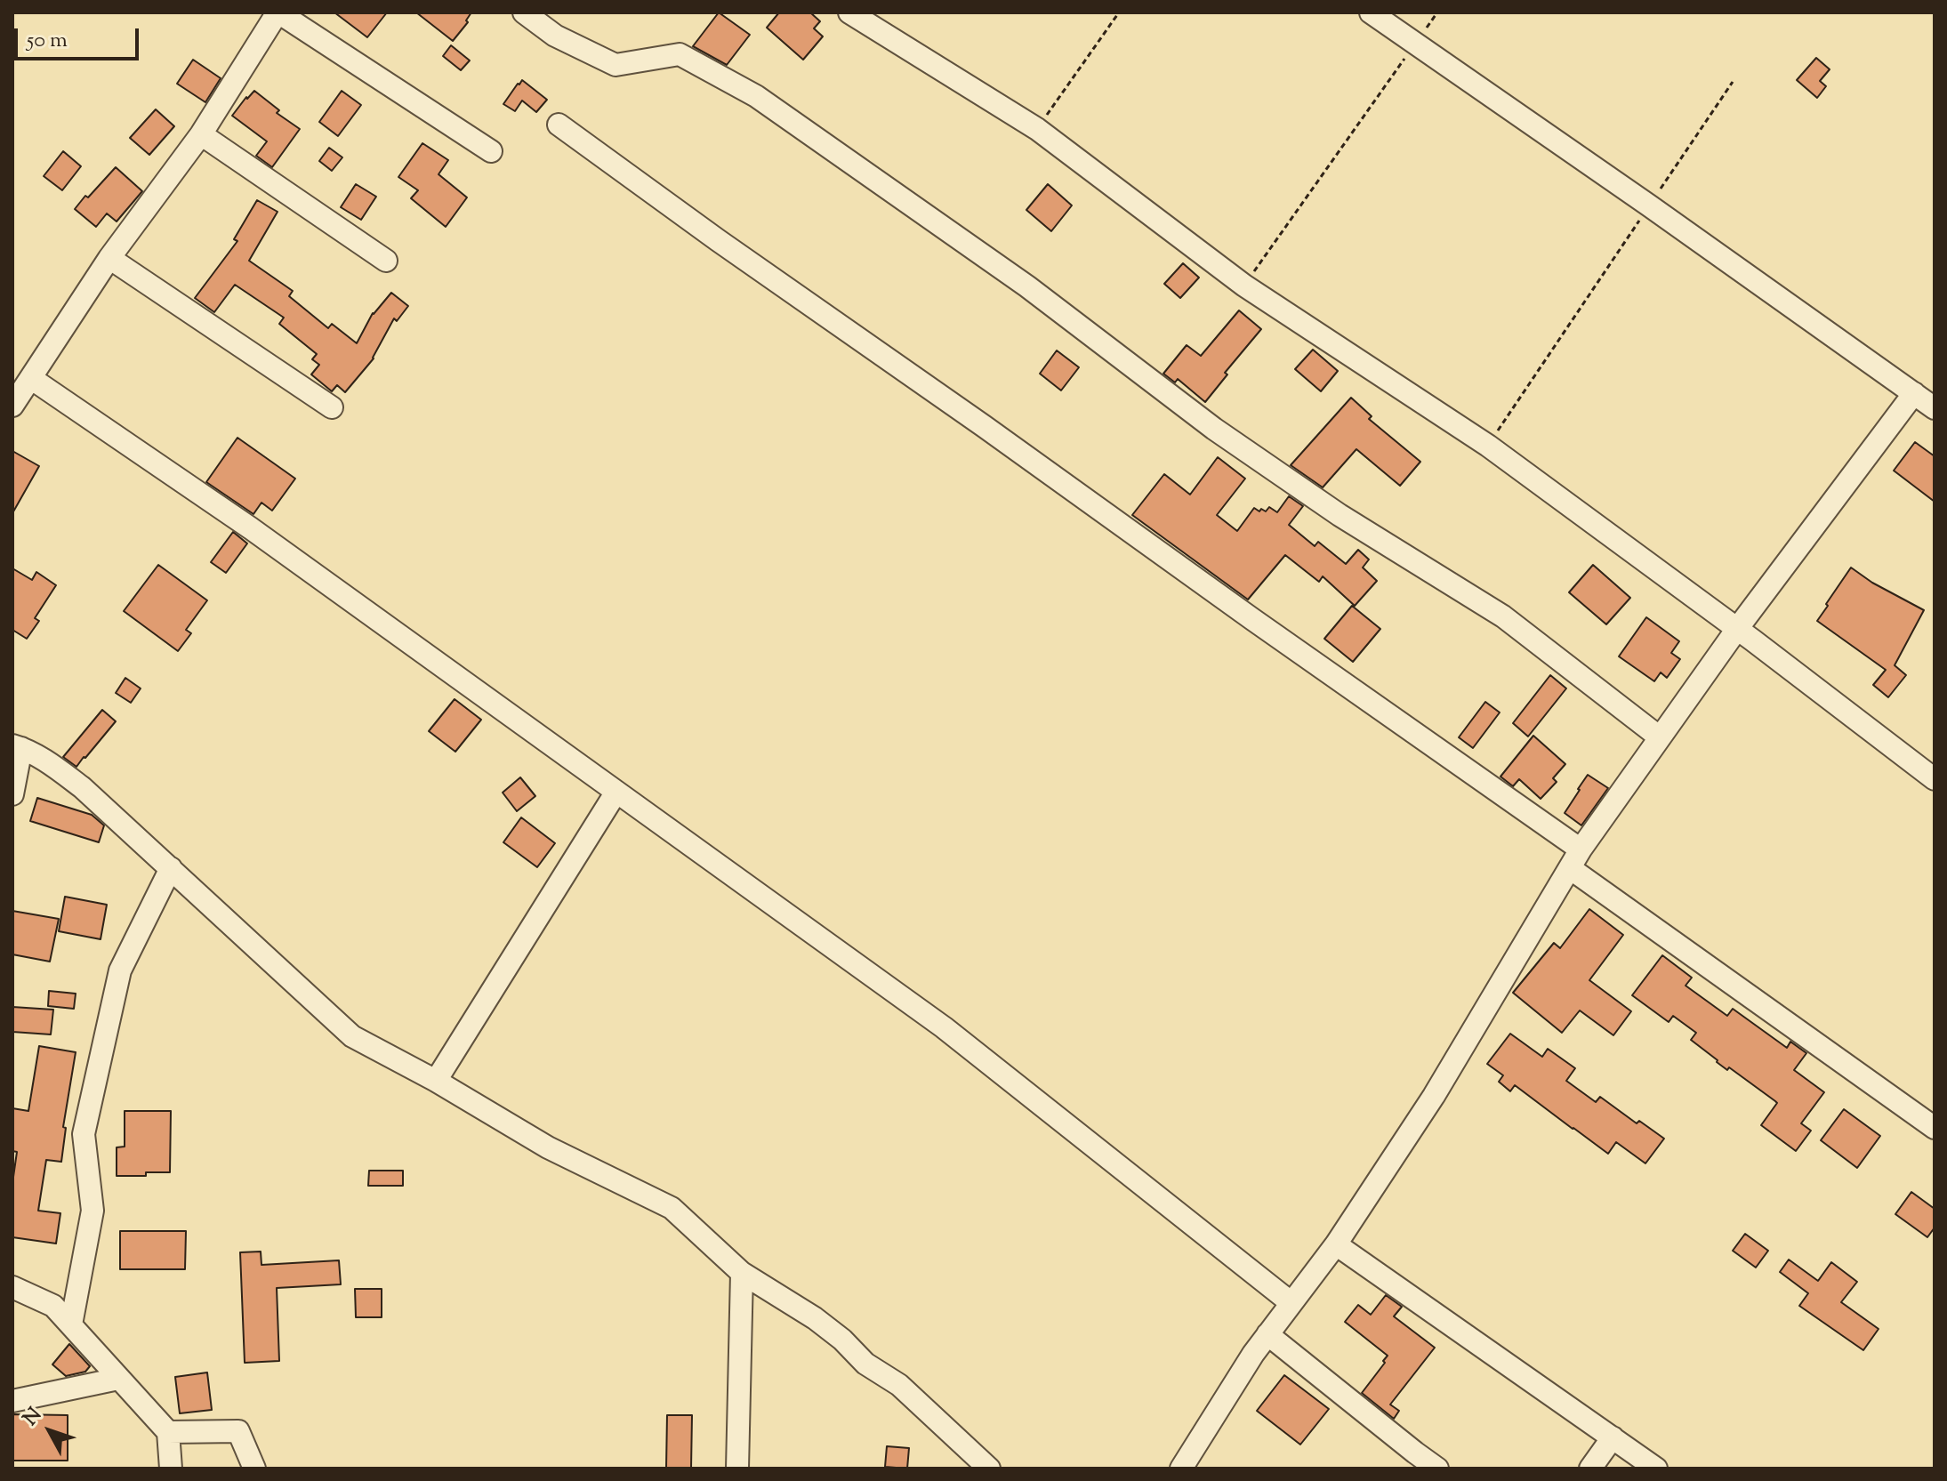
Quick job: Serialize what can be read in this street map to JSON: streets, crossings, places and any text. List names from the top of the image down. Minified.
{"scale_bar":"50 m","north":"top left"}
